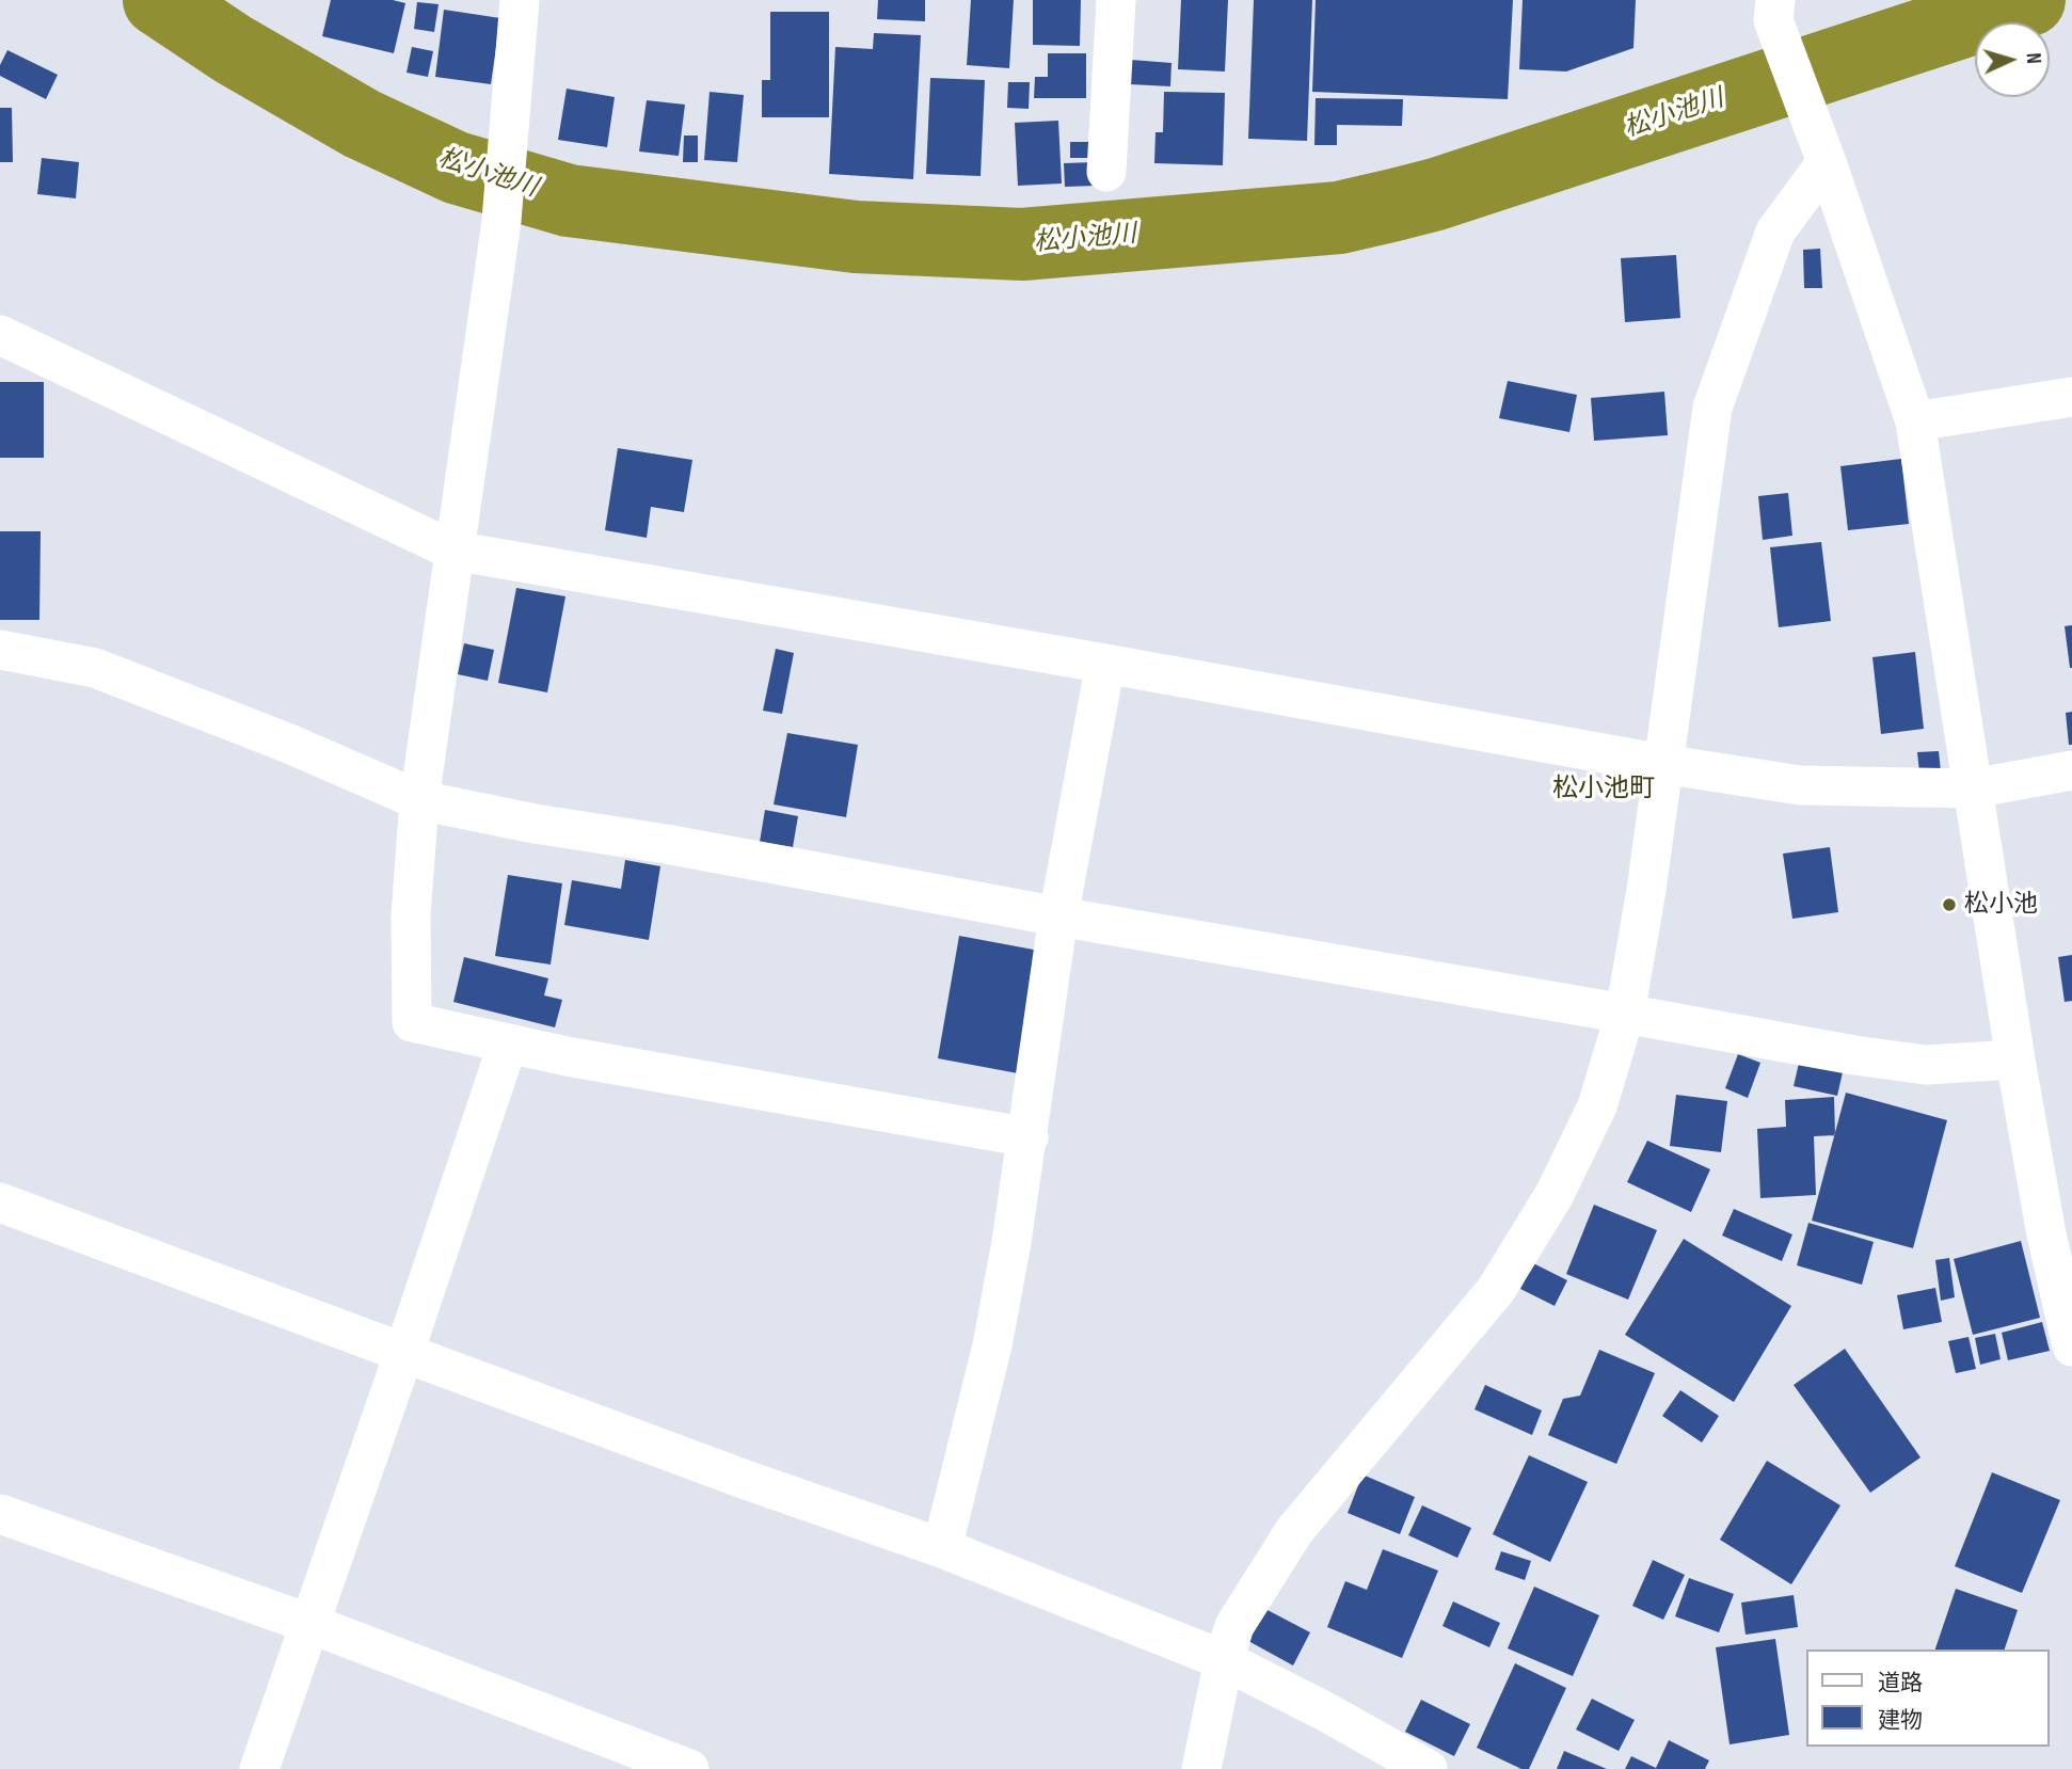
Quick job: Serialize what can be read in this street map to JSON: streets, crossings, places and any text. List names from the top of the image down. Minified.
{"districts":["松小池町"],"water":["松小池川"],"places":["松小池"],"legend":["道路","建物"],"north":"right"}
